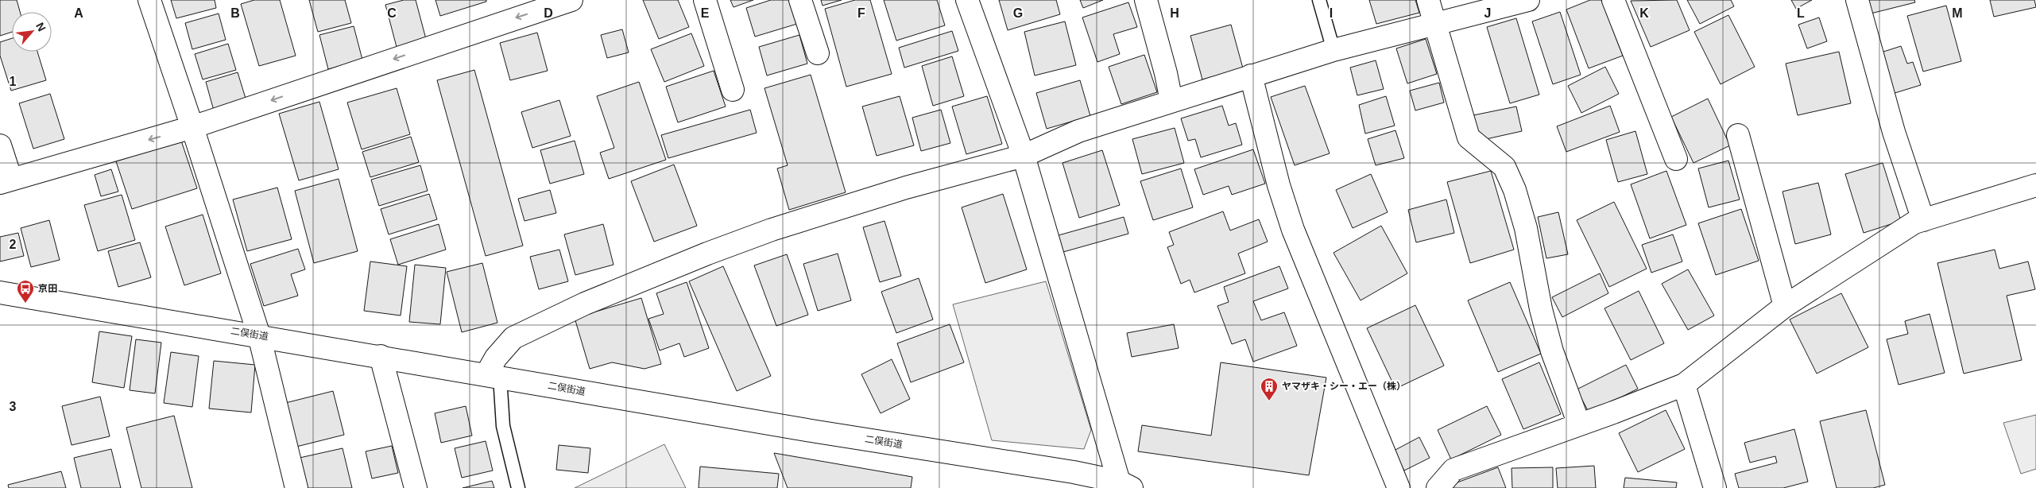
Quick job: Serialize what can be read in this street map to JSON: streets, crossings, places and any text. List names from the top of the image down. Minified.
{"streets":{"street":["二俣街道"]},"places":{"bus stop":["京田"],"building":["ヤマザキ・シー・エー（株）"]},"north":"top right","grid":{"columns":["A","B","C","D","E","F","G","H","I","J","K","L","M"],"rows":["1","2","3"]}}
